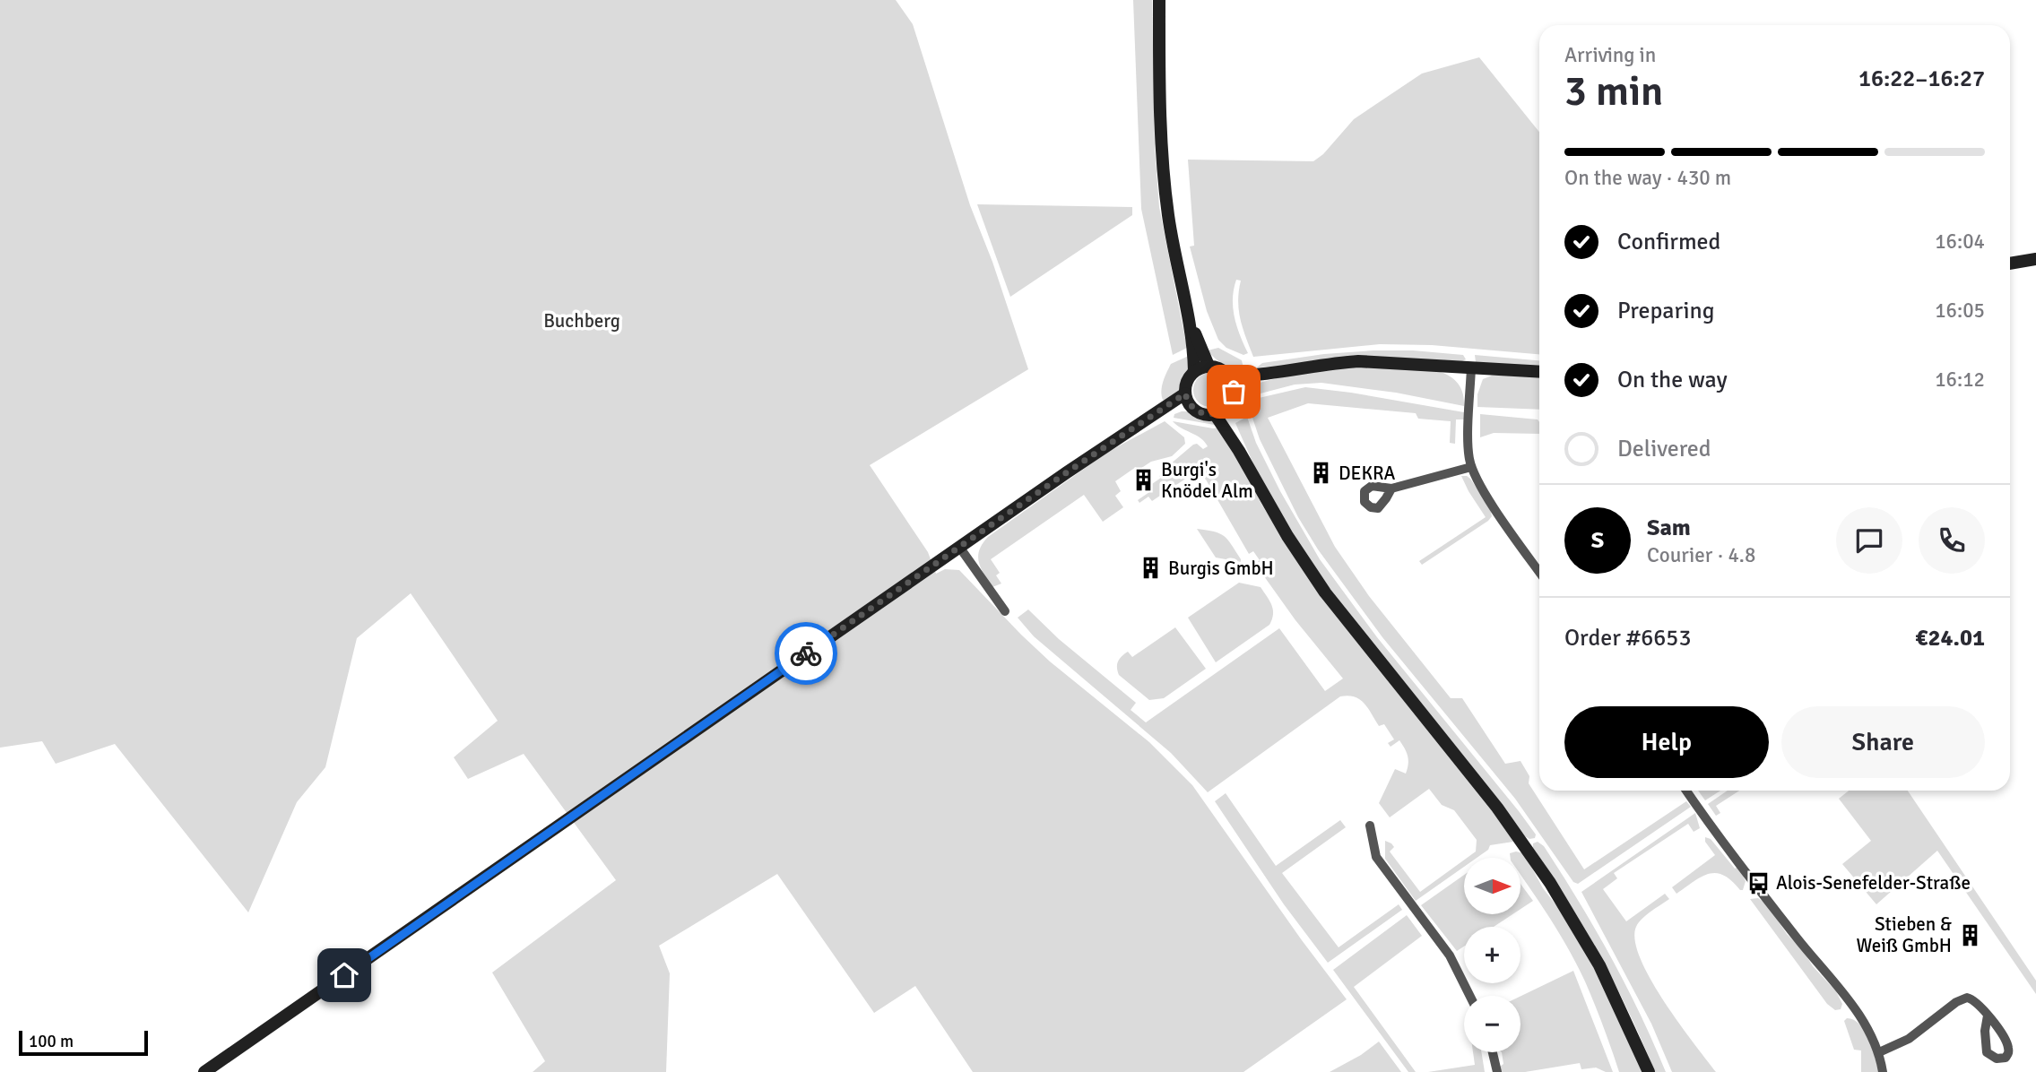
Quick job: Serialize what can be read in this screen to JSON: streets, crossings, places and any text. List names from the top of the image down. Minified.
{"parks":["Buchberg"],"places":{"building":["DEKRA","Burgi's Knödel Alm","Burgis GmbH","Stieben & Weiß GmbH"],"bus stop":["Alois-Senefelder-Straße"]},"scale_bar":"100 m","north":"right","page":{"heading":["3 min","Arriving in","16:22–16:27"],"panel":["Sam","Courier · 4.8","Order #6653","€24.01"],"bar":"On the way · 430 m","list":[["Confirmed","16:04"],["Preparing","16:05"],["On the way","16:12"],"Delivered"],"round":"S","buttons":["Help","Share"],"map_buttons":["+","−"],"scale":"100 m"}}
